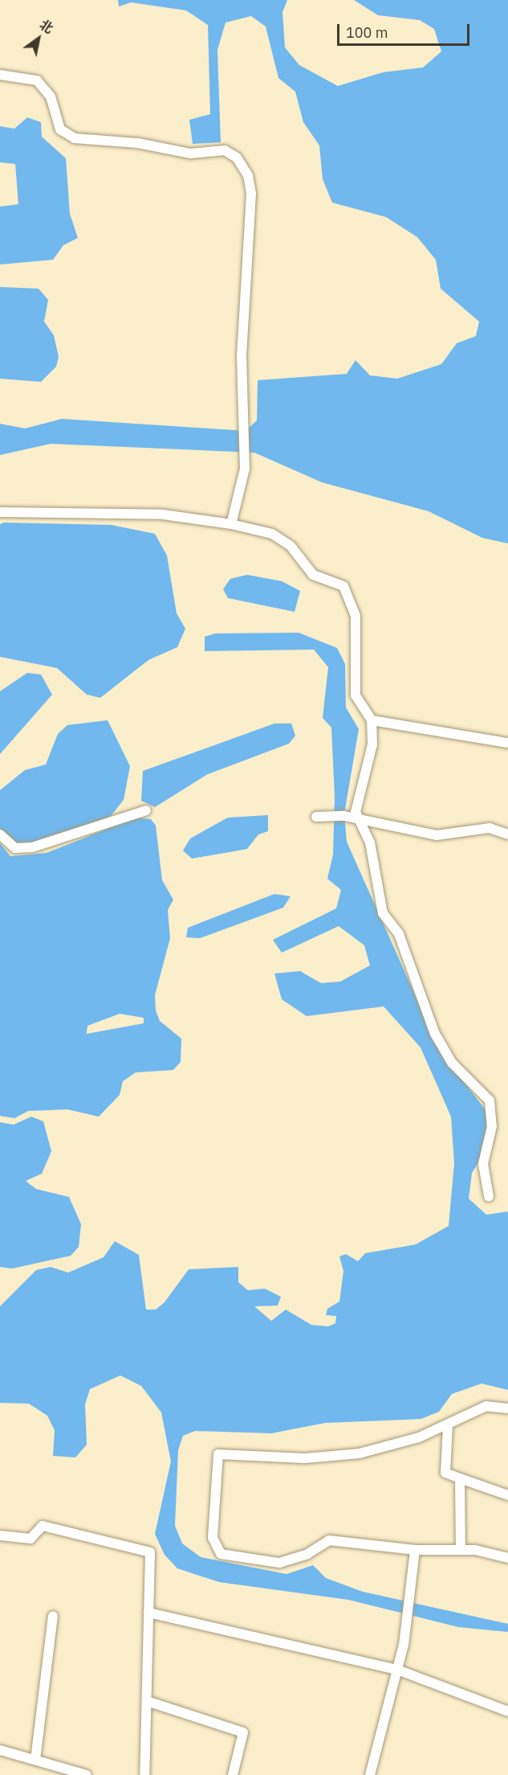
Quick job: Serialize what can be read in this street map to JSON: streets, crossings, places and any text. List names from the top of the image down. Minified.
{"scale_bar":"100 m","north":"top right"}
